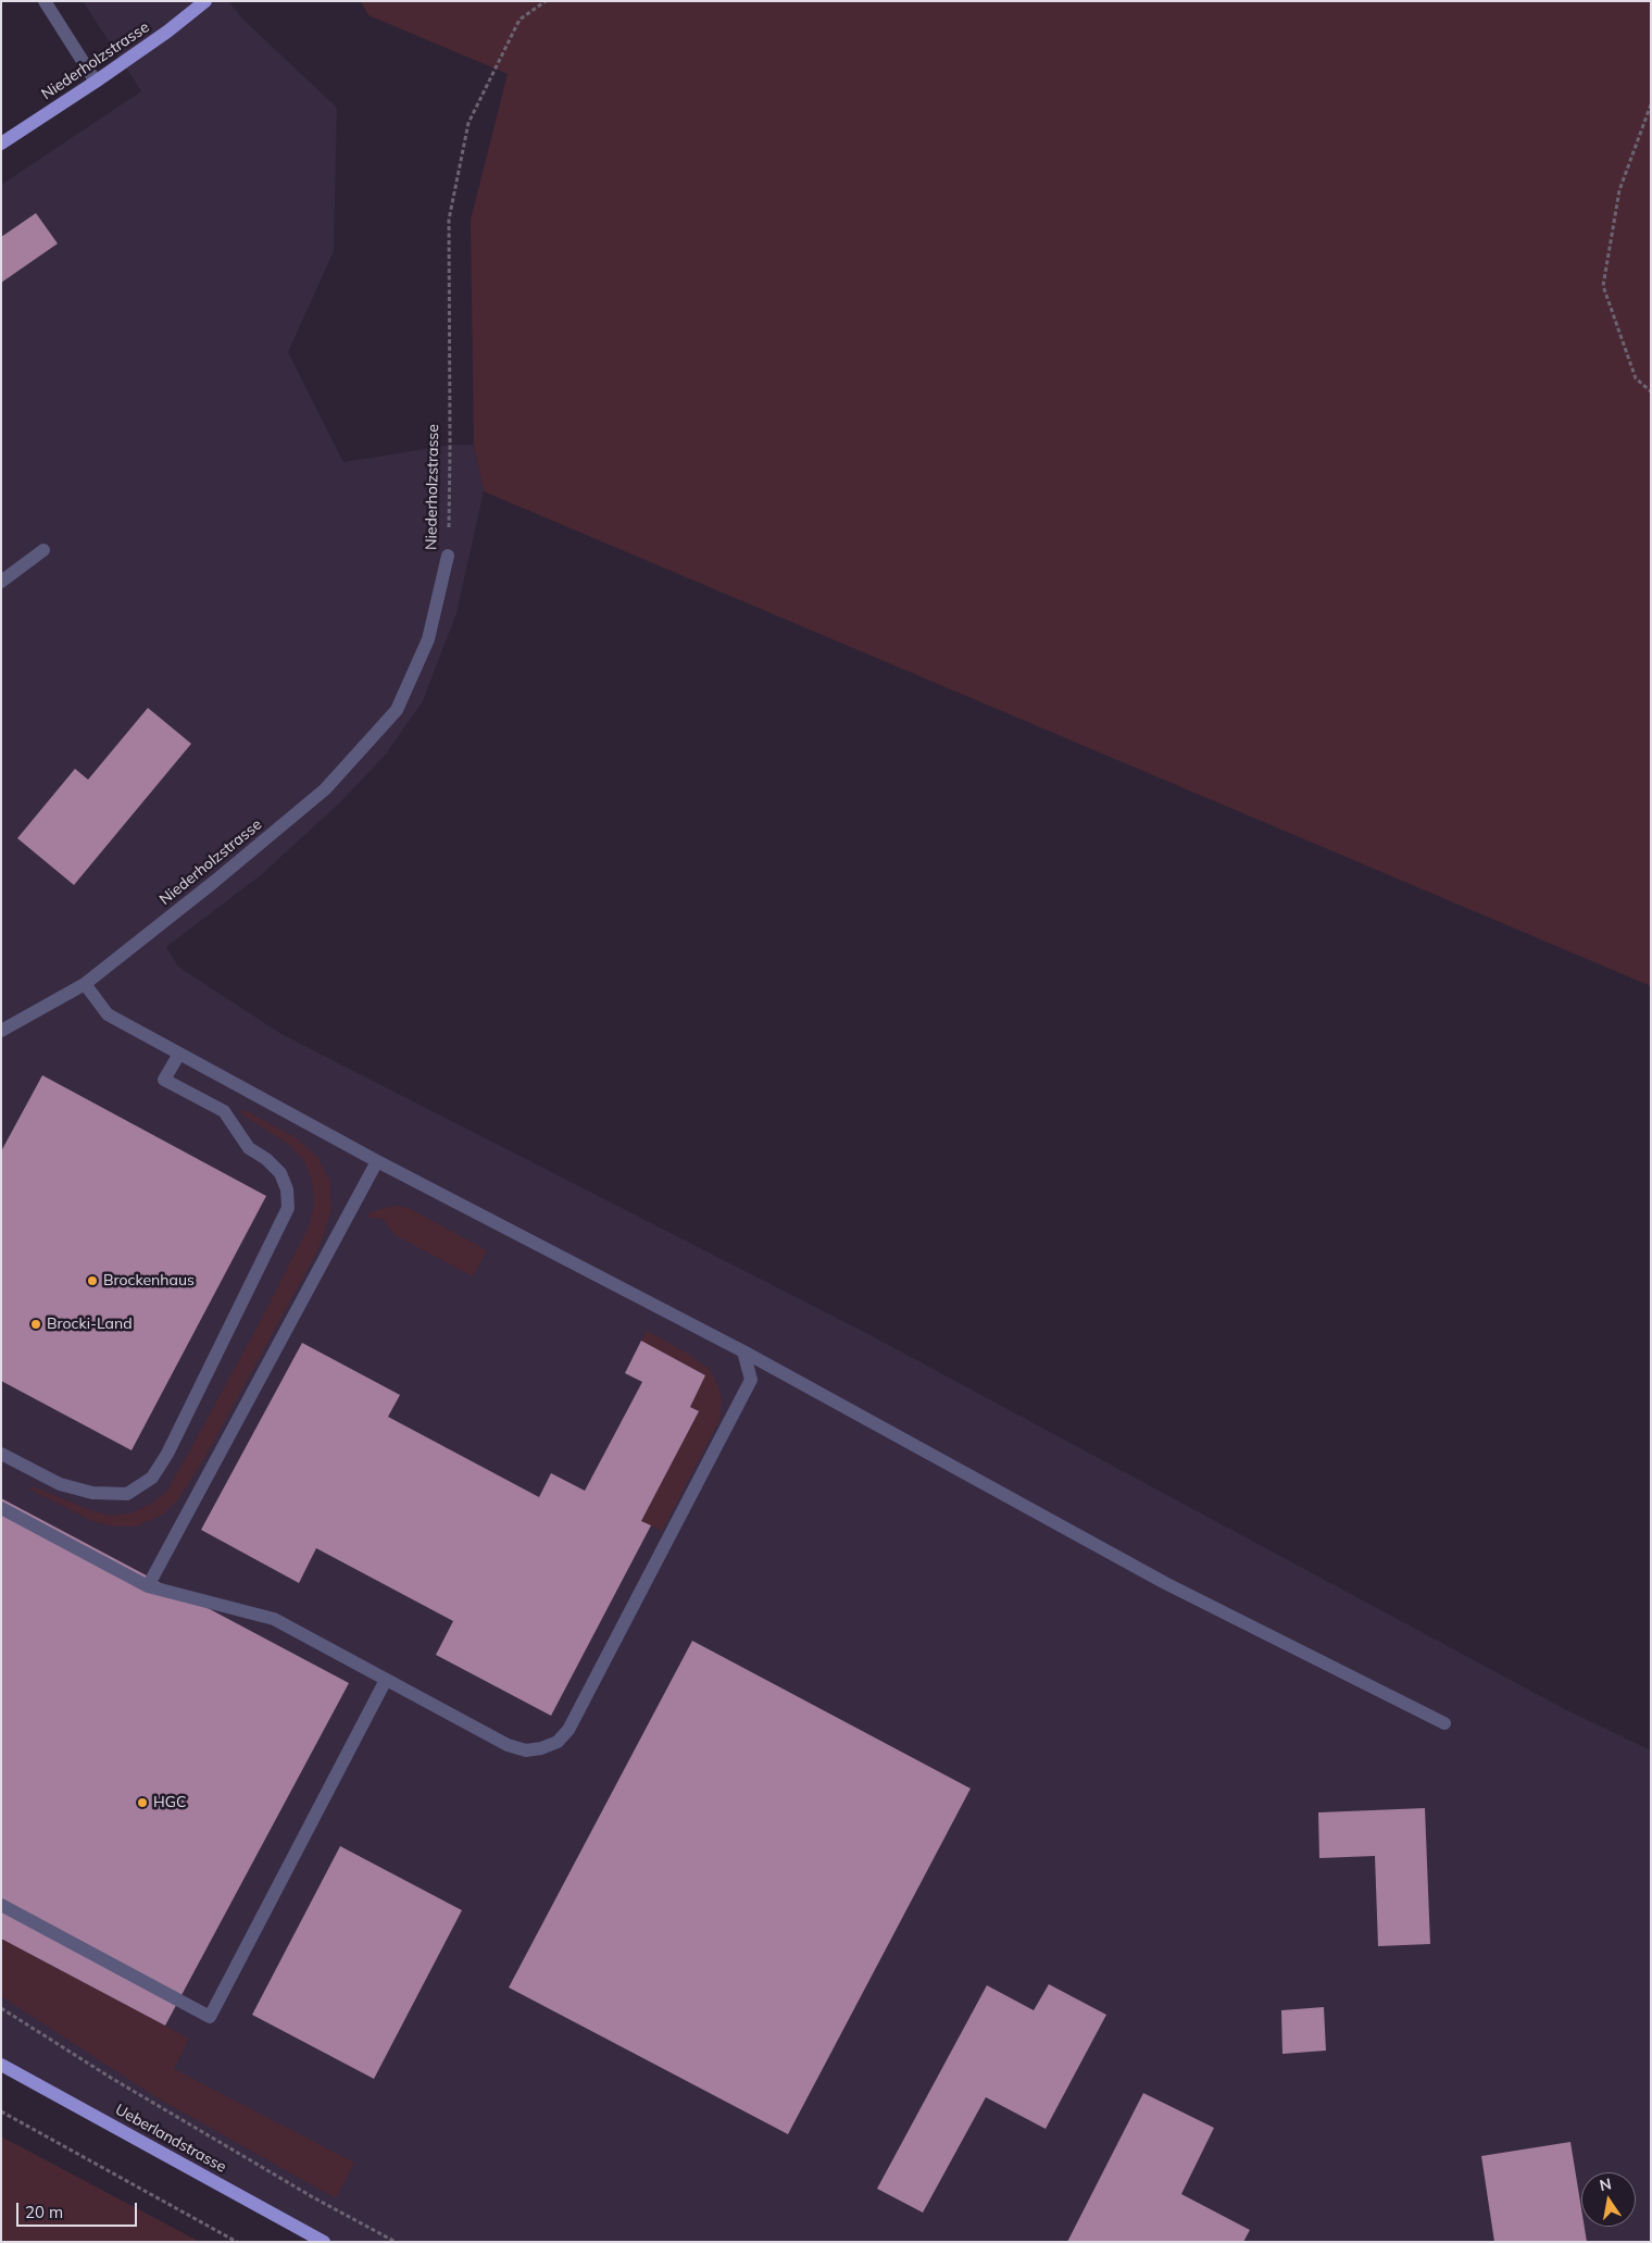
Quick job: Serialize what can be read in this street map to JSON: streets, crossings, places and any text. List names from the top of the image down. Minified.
{"streets":{"main road":["Niederholzstrasse","Ueberlandstrasse"]},"places":["Brockenhaus","Brocki-Land","HGC"],"scale_bar":"20 m","north":"top"}
